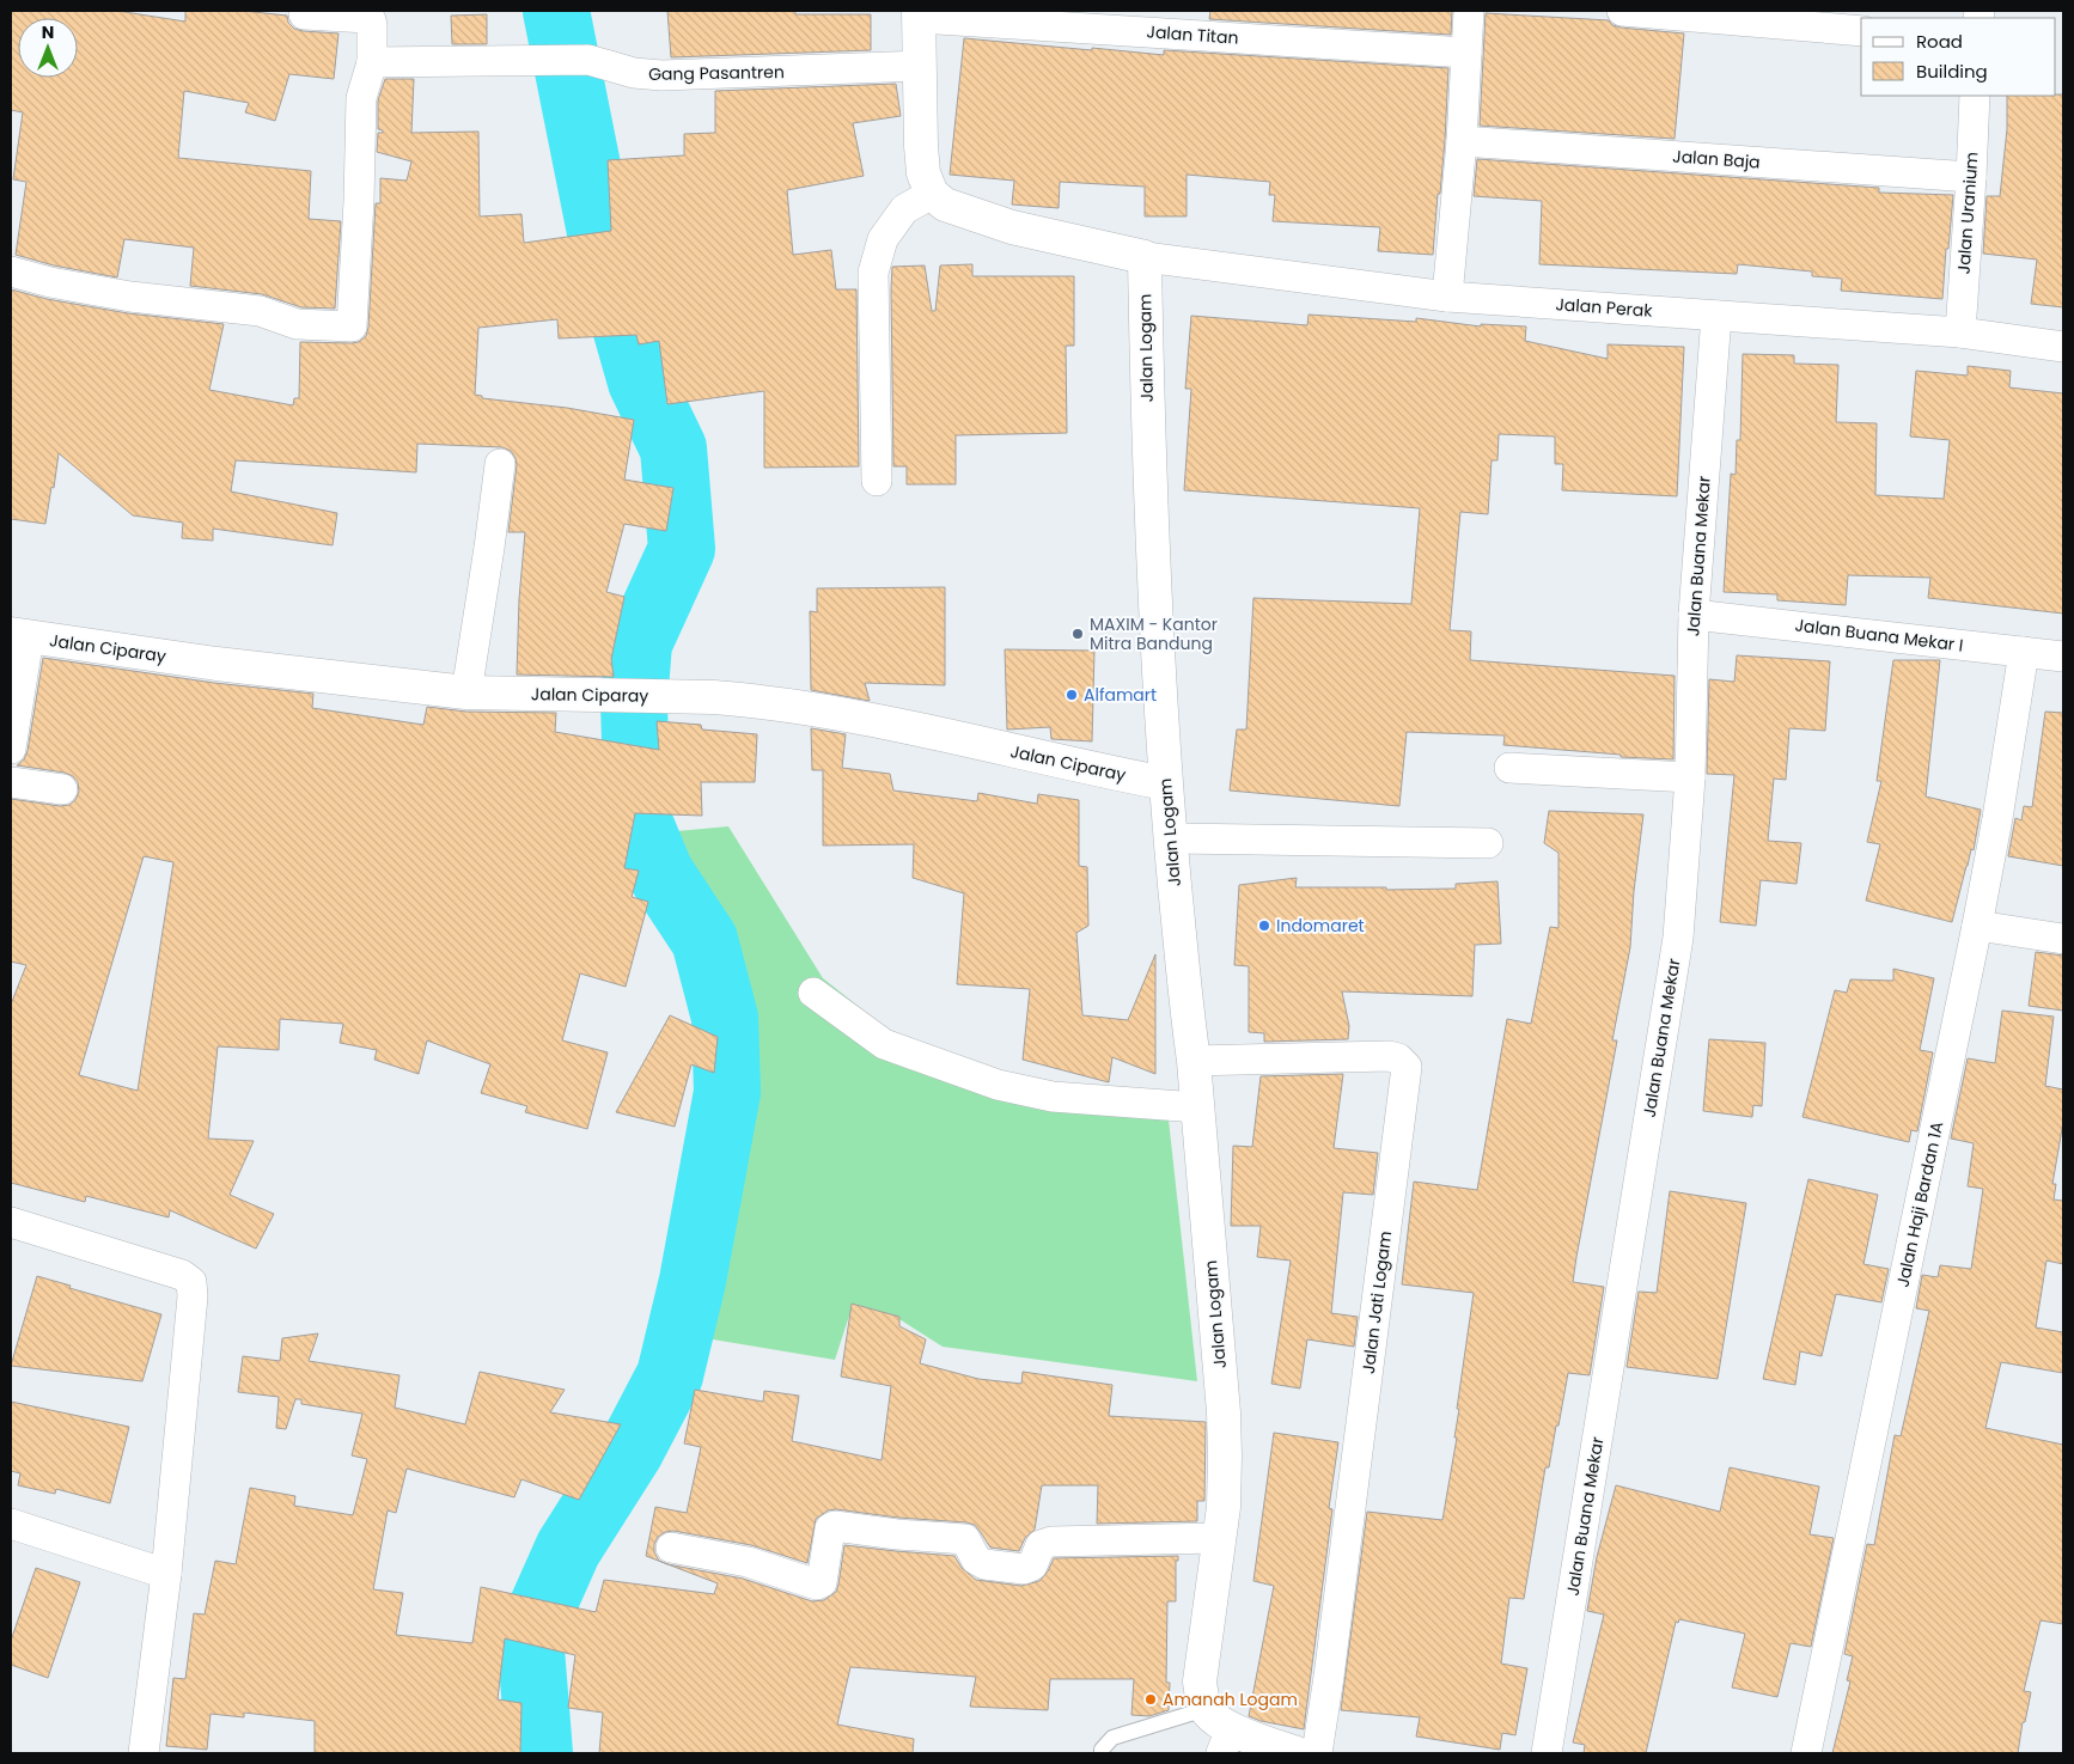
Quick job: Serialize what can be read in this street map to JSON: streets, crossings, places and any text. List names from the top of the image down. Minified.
{"streets":{"street":["Jalan Titan","Gang Pasantren","Jalan Baja","Jalan Uranium","Jalan Perak","Jalan Logam","Jalan Buana Mekar","Jalan Buana Mekar I","Jalan Ciparay","Jalan Haji Bardan 1A","Jalan Jati Logam"]},"crossings":[["Jalan Baja","Jalan Uranium"],["Jalan Uranium","Jalan Perak"],["Jalan Perak","Jalan Logam"],["Jalan Perak","Jalan Buana Mekar"],["Jalan Logam","Jalan Ciparay"],["Jalan Logam","Jalan Jati Logam"],["Jalan Buana Mekar","Jalan Buana Mekar I"],["Jalan Buana Mekar I","Jalan Haji Bardan 1A"]],"places":["MAXIM - Kantor Mitra Bandung","Alfamart","Indomaret","Amanah Logam"],"legend":["Road","Building"],"north":"top"}
